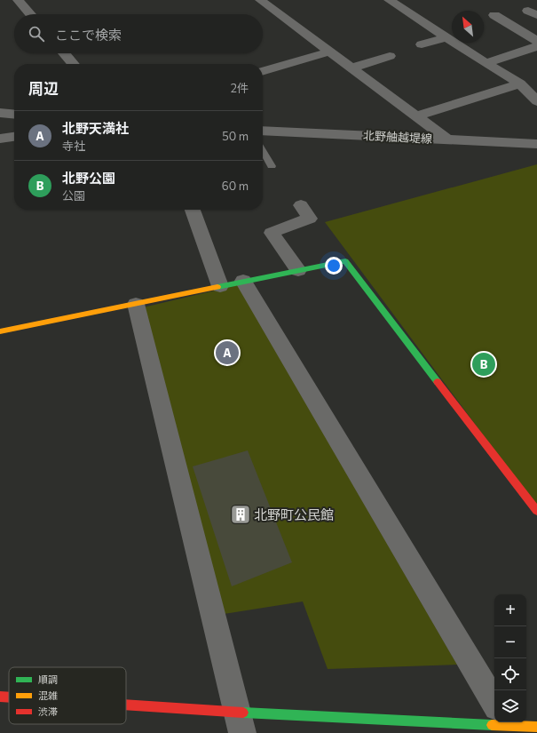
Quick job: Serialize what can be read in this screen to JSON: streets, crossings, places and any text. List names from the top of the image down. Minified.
{"streets":{"street":["北野舳越堤線"]},"places":{"building":["北野町公民館"]},"legend":["順調","混雑","渋滞"],"north":"top left","page":{"search":"ここで検索","heading":["周辺","2件"],"list":[{"mark":"A","name":"北野天満社","note":"寺社","value":"50 m"},{"mark":"B","name":"北野公園","note":"公園","value":"60 m"}],"pins":["A","B"],"map_buttons":["+","−"]}}
